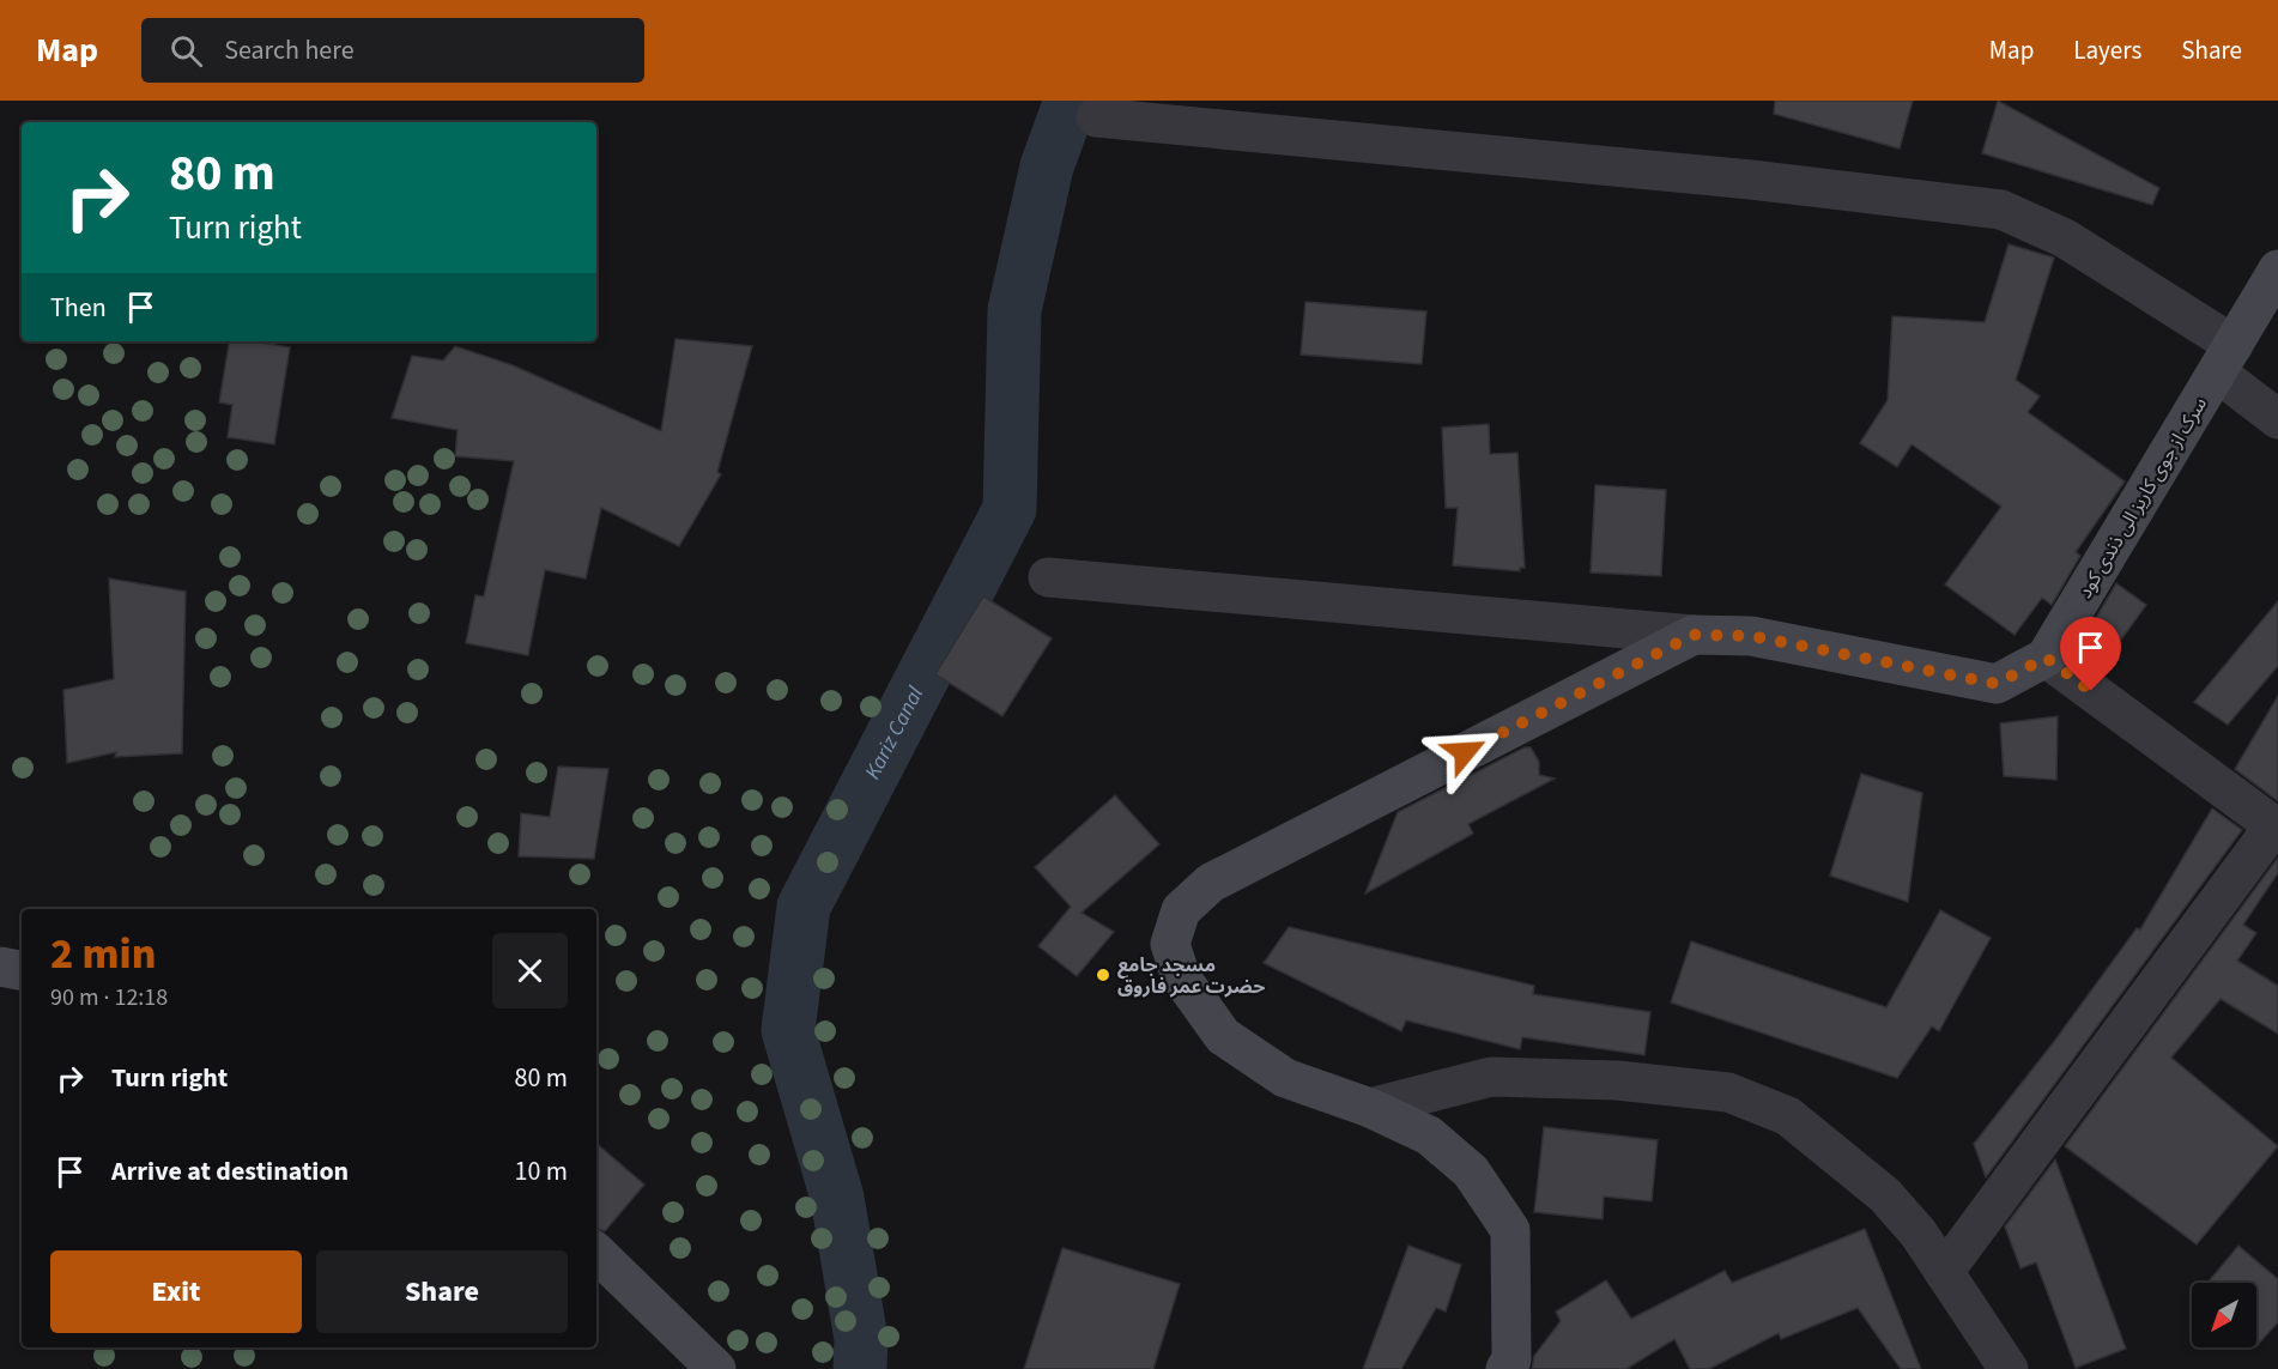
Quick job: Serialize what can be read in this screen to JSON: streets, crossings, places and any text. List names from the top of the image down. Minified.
{"streets":{"street":["سرک از جوی کاریز الی ذندی کود"]},"water":["Kariz Canal"],"places":["مسجد جامع حضرت عمر فاروق"],"north":"bottom left","page":{"header":"Map","search":"Search here","nav":["Map","Layers","Share"],"turn":["80 m","Turn right"],"then":"Then","heading":["2 min","90 m · 12:18"],"list":[{"name":"Turn right","value":"80 m"},{"name":"Arrive at destination","value":"10 m"}],"buttons":["Exit","Share"]}}
